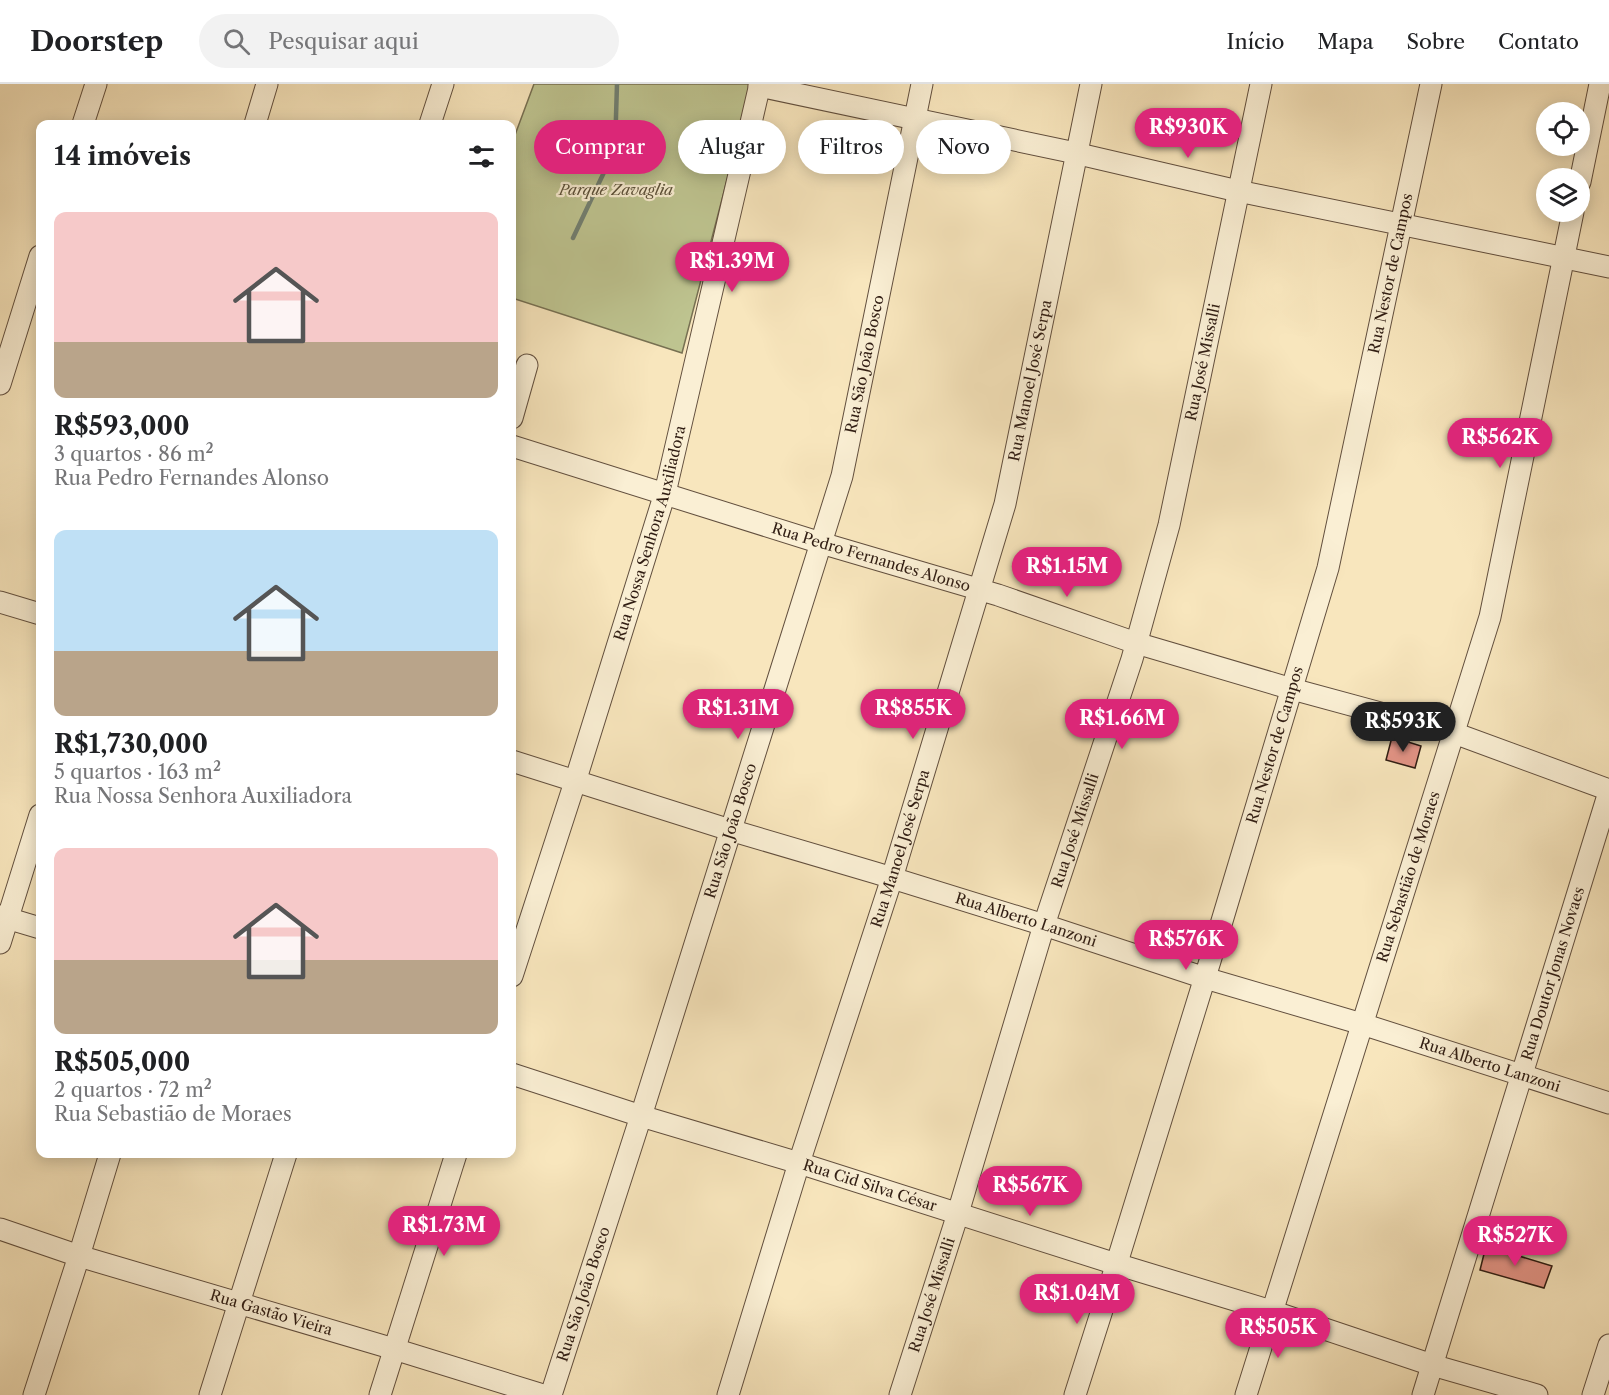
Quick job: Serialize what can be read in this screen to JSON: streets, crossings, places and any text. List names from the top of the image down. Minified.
{"streets":{"street":["Rua Nestor de Campos","Rua José Missalli","Rua São João Bosco","Rua Manoel José Serpa","Rua Nossa Senhora Auxiliadora","Rua Pedro Fernandes Alonso","Rua Sebastião de Moraes","Rua Alberto Lanzoni","Rua Doutor Jonas Novaes","Rua Cid Silva César","Rua Gastão Vieira"]},"crossings":[["Rua Nestor de Campos","Rua Pedro Fernandes Alonso"],["Rua Nestor de Campos","Rua Alberto Lanzoni"],["Rua Nestor de Campos","Rua Cid Silva César"],["Rua José Missalli","Rua Pedro Fernandes Alonso"],["Rua José Missalli","Rua Alberto Lanzoni"],["Rua José Missalli","Rua Cid Silva César"],["Rua São João Bosco","Rua Pedro Fernandes Alonso"],["Rua São João Bosco","Rua Alberto Lanzoni"],["Rua São João Bosco","Rua Cid Silva César"],["Rua Manoel José Serpa","Rua Pedro Fernandes Alonso"],["Rua Manoel José Serpa","Rua Alberto Lanzoni"],["Rua Manoel José Serpa","Rua Cid Silva César"],["Rua Nossa Senhora Auxiliadora","Rua Pedro Fernandes Alonso"],["Rua Nossa Senhora Auxiliadora","Rua Alberto Lanzoni"],["Rua Pedro Fernandes Alonso","Rua Sebastião de Moraes"],["Rua Pedro Fernandes Alonso","Rua Doutor Jonas Novaes"],["Rua Sebastião de Moraes","Rua Alberto Lanzoni"],["Rua Sebastião de Moraes","Rua Cid Silva César"],["Rua Alberto Lanzoni","Rua Doutor Jonas Novaes"],["Rua Doutor Jonas Novaes","Rua Cid Silva César"]],"parks":["Parque Zavaglia"],"page":{"header":"Doorstep","search":"Pesquisar aqui","nav":["Início","Mapa","Sobre","Contato"],"price":["R$930K","R$1.39M","R$562K","R$1.15M","R$1.31M","R$855K","R$1.66M","R$593K","R$576K","R$567K","R$1.73M","R$527K","R$1.04M","R$505K"],"chip":["Comprar","Alugar","Filtros","Novo"],"heading":"14 imóveis","list":[{"name":"R$593,000","note":"3 quartos · 86 m² · Rua Pedro Fernandes Alonso"},{"name":"R$1,730,000","note":"5 quartos · 163 m² · Rua Nossa Senhora Auxiliadora"},{"name":"R$505,000","note":"2 quartos · 72 m² · Rua Sebastião de Moraes"}]}}
